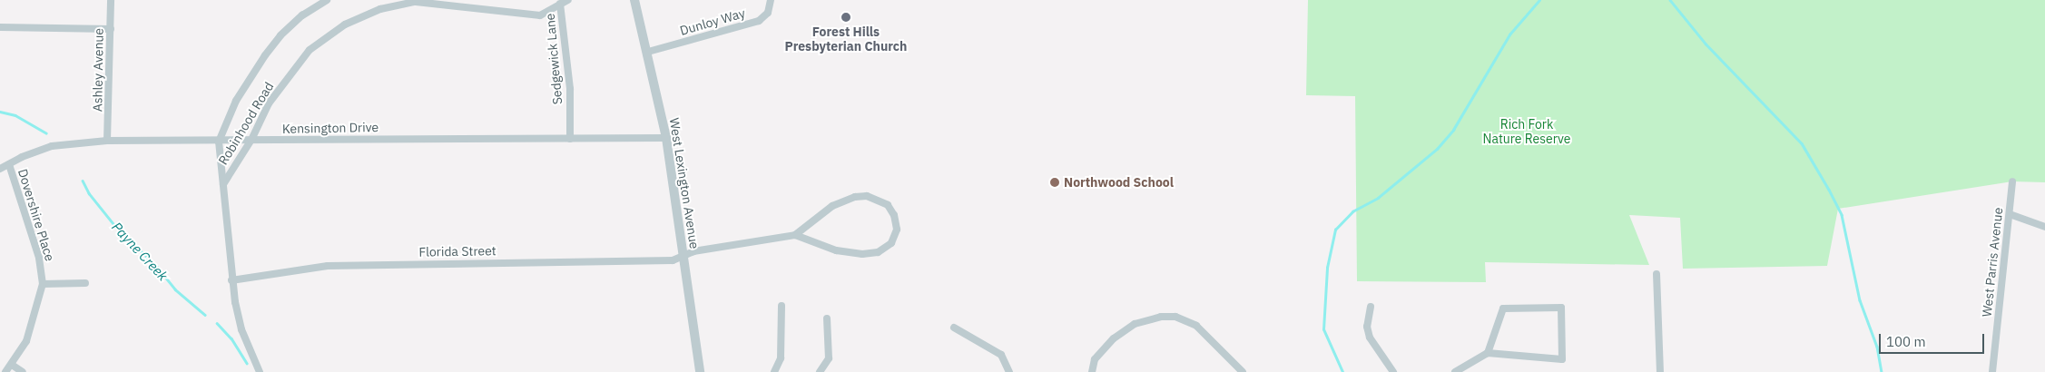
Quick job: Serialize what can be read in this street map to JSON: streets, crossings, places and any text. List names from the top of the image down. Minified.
{"streets":{"street":["Dunloy Way","Sedgewick Lane","Ashley Avenue","Robinhood Road","Kensington Drive","West Lexington Avenue","Dovershire Place","Florida Street","West Parris Avenue"]},"crossings":[["Dunloy Way","West Lexington Avenue"],["Sedgewick Lane","Robinhood Road"],["Sedgewick Lane","Kensington Drive"],["Ashley Avenue","Kensington Drive"],["Robinhood Road","Kensington Drive"],["Robinhood Road","Florida Street"],["Kensington Drive","West Lexington Avenue"],["Kensington Drive","Dovershire Place"],["West Lexington Avenue","Florida Street"]],"water":["Payne Creek"],"parks":["Rich Fork Nature Reserve"],"places":["Forest Hills Presbyterian Church","Northwood School"],"scale_bar":"100 m"}
